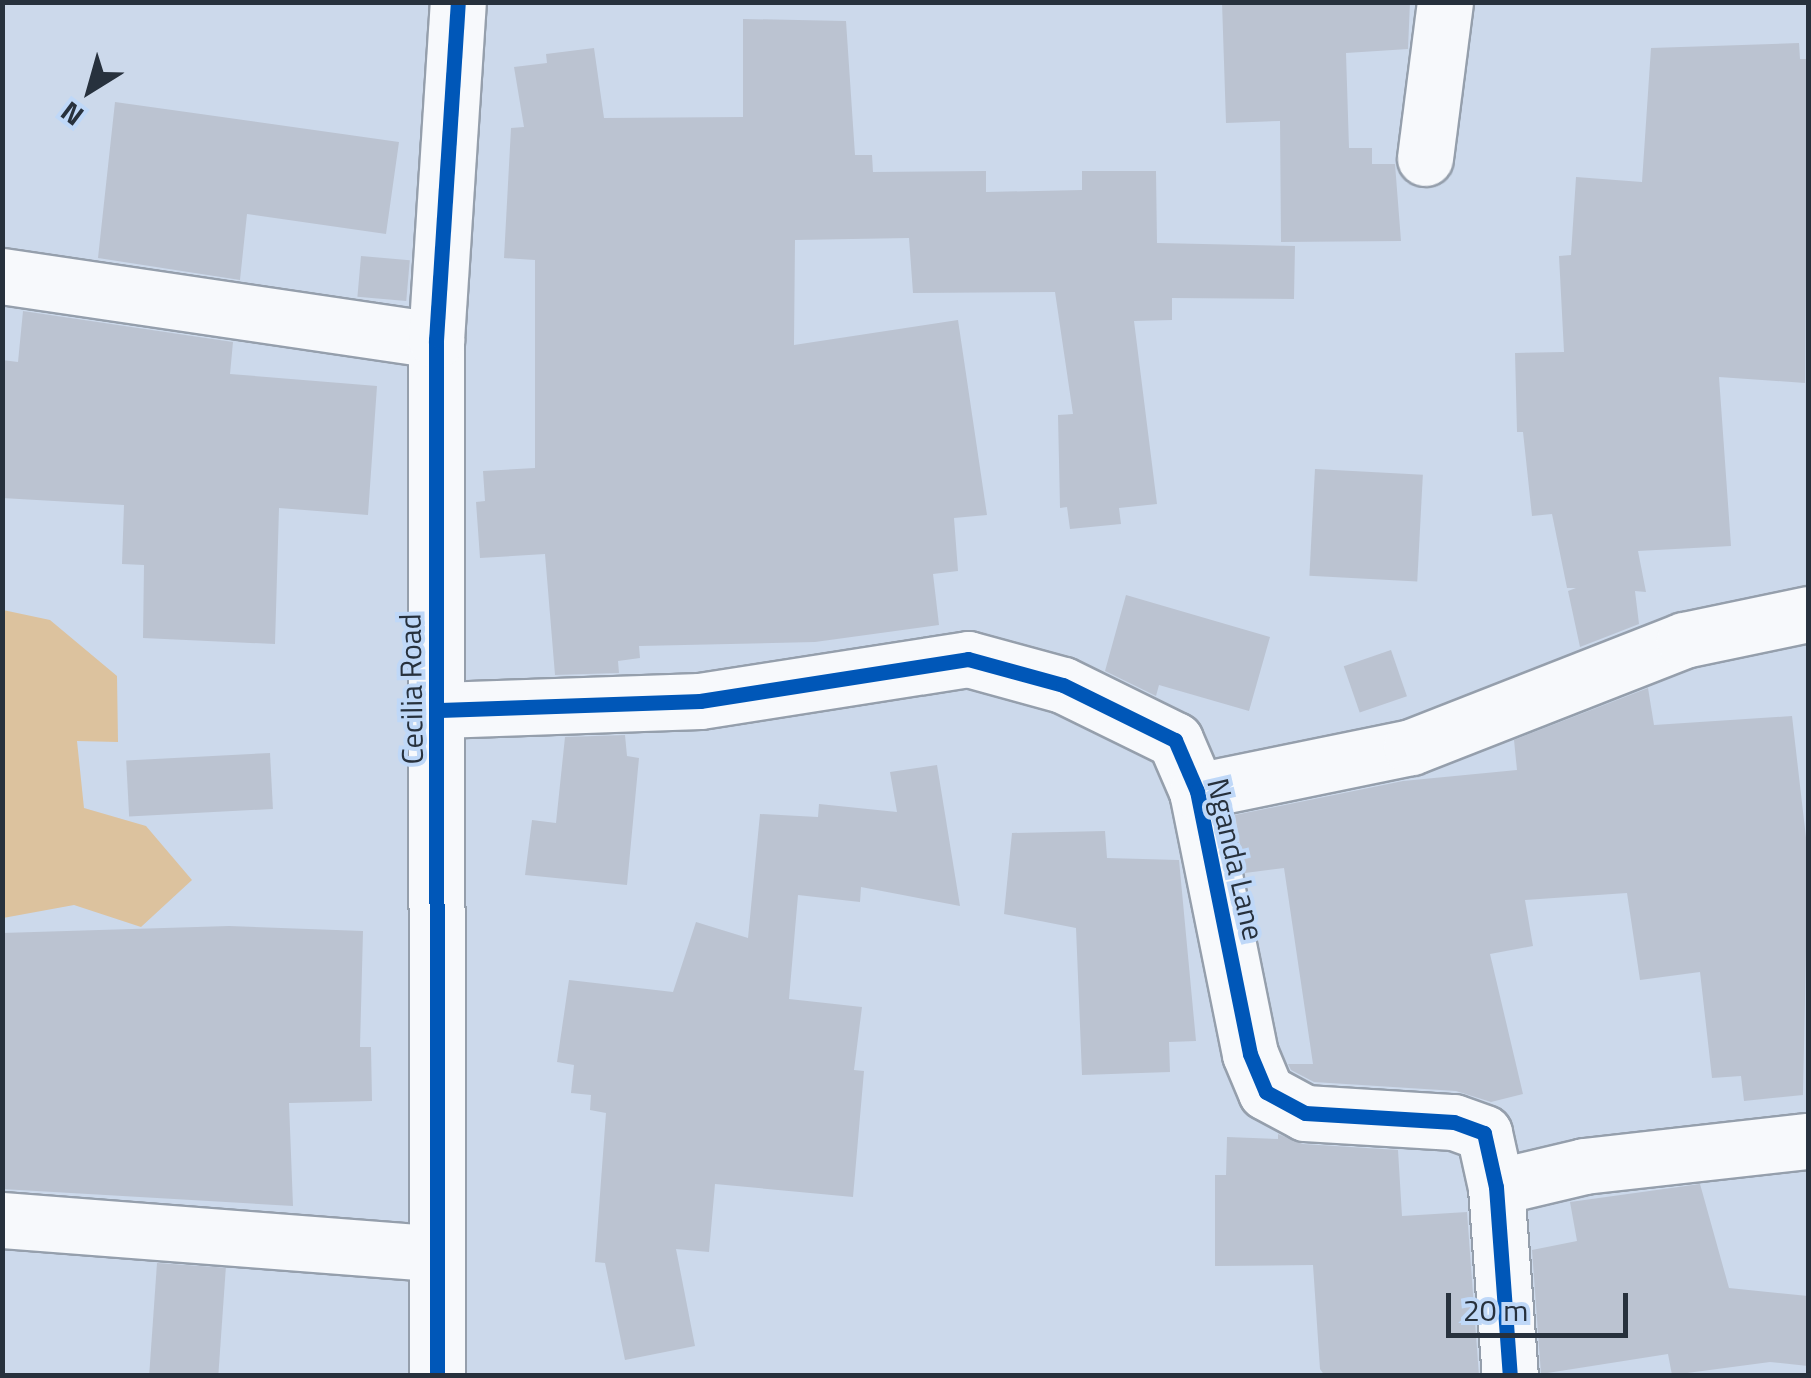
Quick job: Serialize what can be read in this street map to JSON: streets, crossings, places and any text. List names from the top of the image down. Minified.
{"streets":{"street":["Cecilia Road","Nganda Lane"]},"crossings":[["Cecilia Road","Nganda Lane"]],"scale_bar":"20 m","north":"bottom left"}
